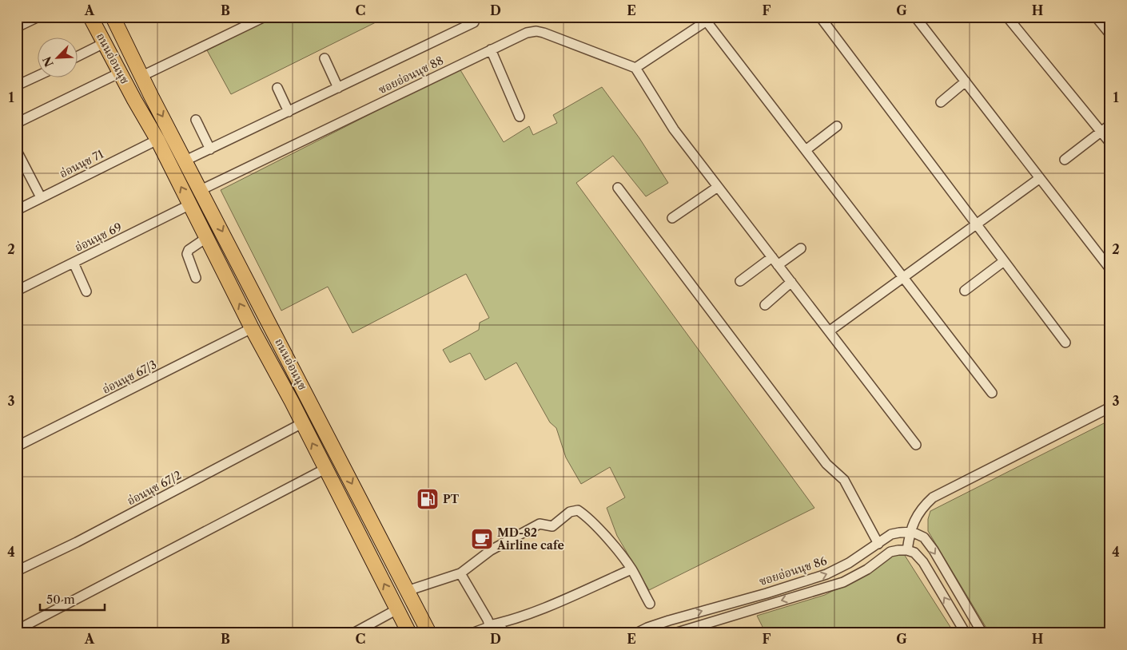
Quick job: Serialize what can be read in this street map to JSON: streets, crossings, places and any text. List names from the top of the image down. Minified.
{"streets":{"main road":["ถนนอ่อนนุช"],"street":["ซอยอ่อนนุช 88","อ่อนนุช 71","อ่อนนุช 69","อ่อนนุช 67/3","อ่อนนุช 67/2","ซอยอ่อนนุช 86"]},"crossings":[["ถนนอ่อนนุช","ซอยอ่อนนุช 88"],["ถนนอ่อนนุช","อ่อนนุช 71"],["ถนนอ่อนนุช","อ่อนนุช 69"],["ถนนอ่อนนุช","อ่อนนุช 67/3"],["ถนนอ่อนนุช","อ่อนนุช 67/2"]],"places":{"fuel station":["PT"],"cafe":["MD-82 Airline cafe"]},"scale_bar":"50 m","north":"bottom left","grid":{"columns":["A","B","C","D","E","F","G","H"],"rows":["1","2","3","4"]}}
